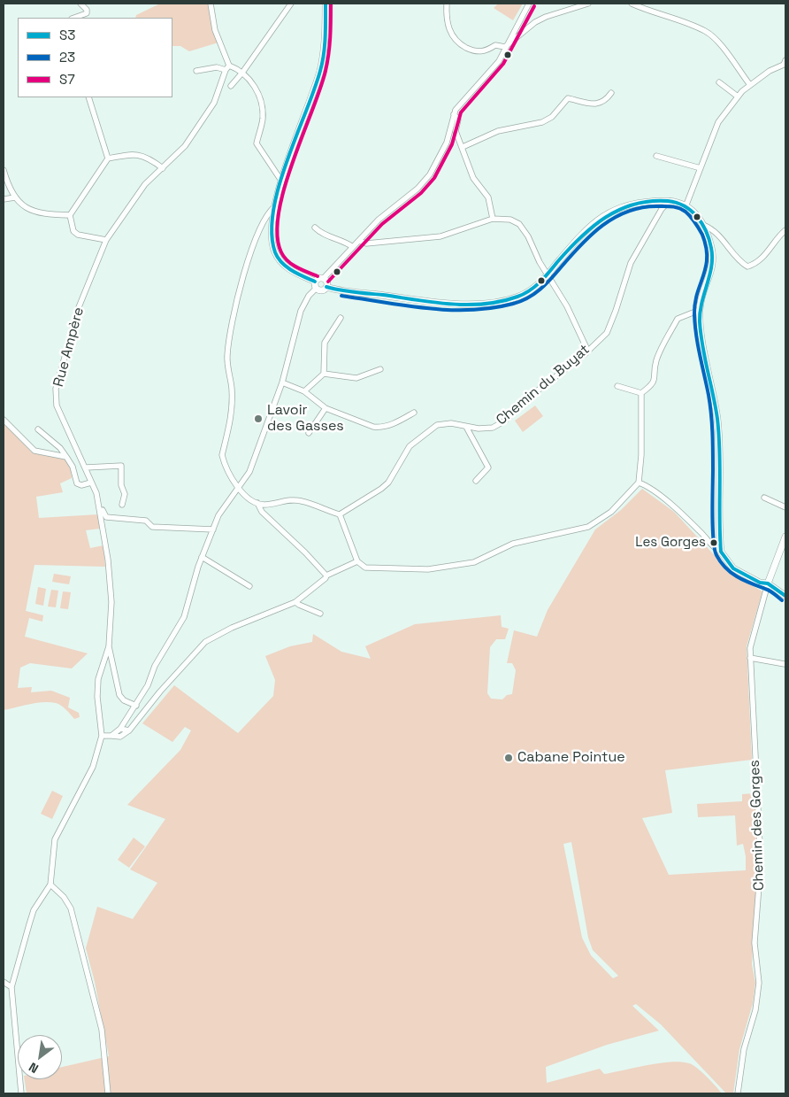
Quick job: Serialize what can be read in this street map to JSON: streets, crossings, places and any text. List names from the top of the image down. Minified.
{"streets":{"street":["Rue Ampère","Chemin du Buyat","Chemin des Gorges"]},"places":["Lavoir des Gasses","Les Gorges","Cabane Pointue"],"lines":["transit line S3","transit line S7","transit line 23"],"legend":["S3","23","S7"],"north":"bottom left"}
